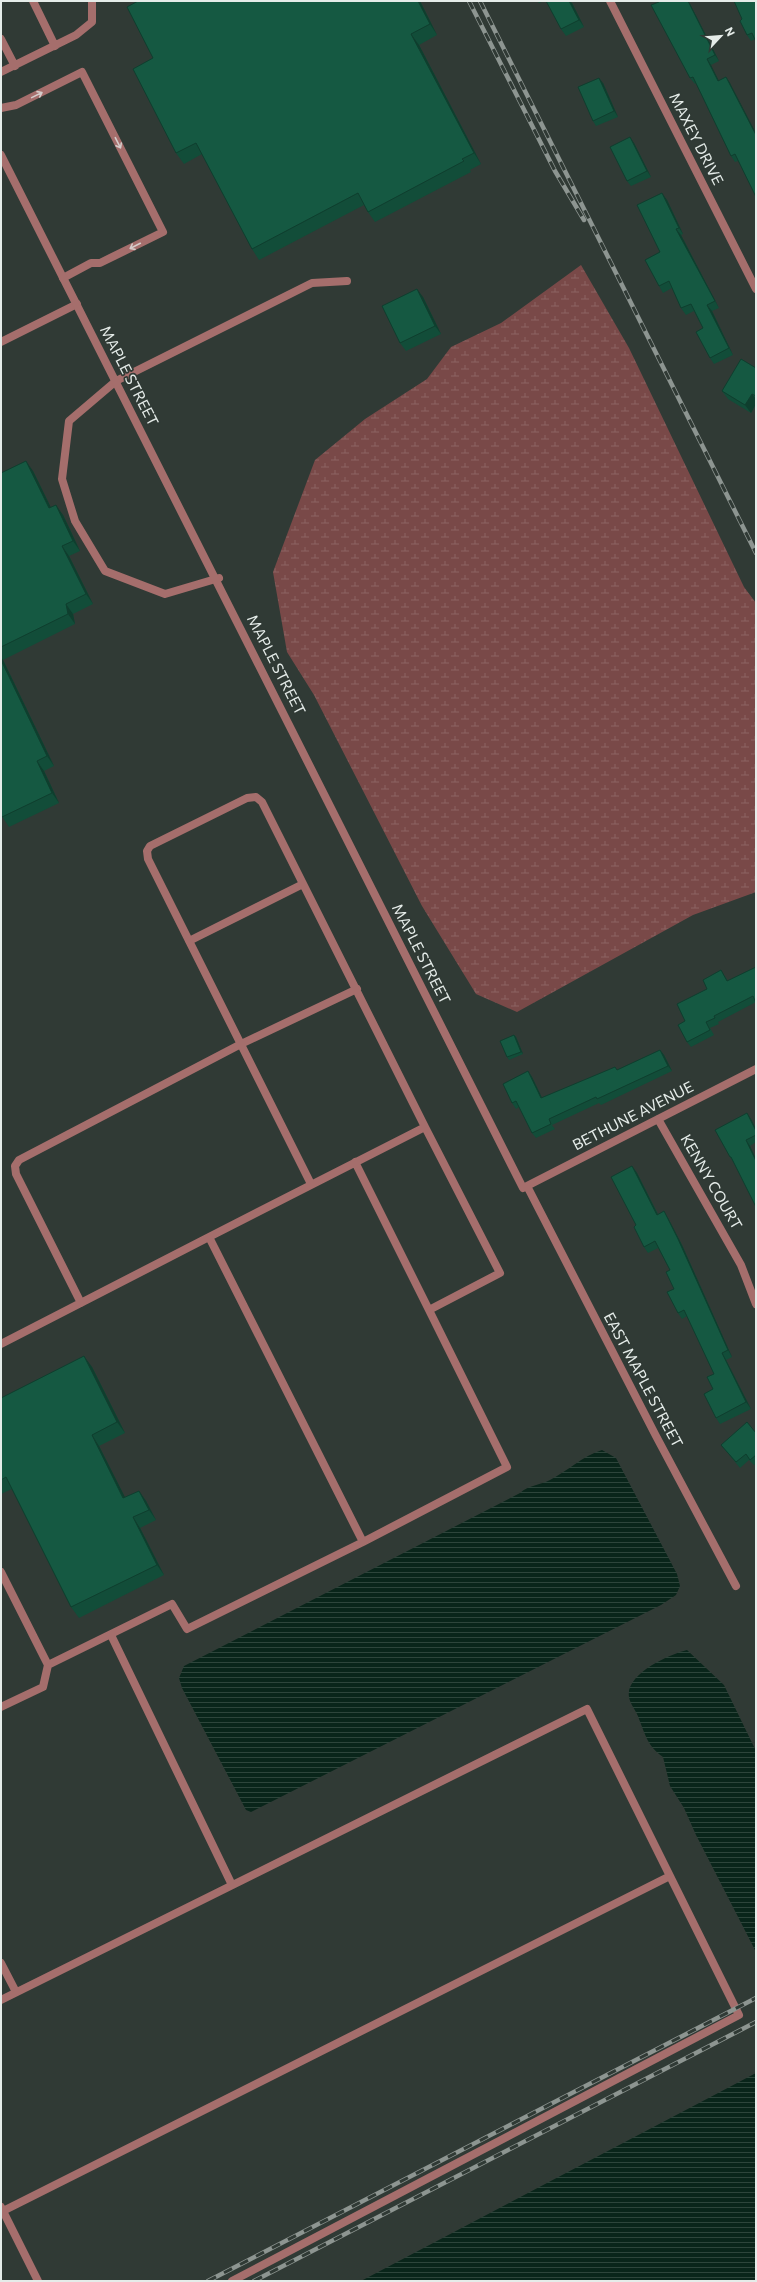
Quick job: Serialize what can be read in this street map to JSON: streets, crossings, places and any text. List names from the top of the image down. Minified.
{"streets":{"street":["MAXEY DRIVE","MAPLE STREET","BETHUNE AVENUE","KENNY COURT","EAST MAPLE STREET"]},"crossings":[["MAPLE STREET","BETHUNE AVENUE"],["MAPLE STREET","EAST MAPLE STREET"],["BETHUNE AVENUE","KENNY COURT"],["BETHUNE AVENUE","EAST MAPLE STREET"]],"north":"top right"}
